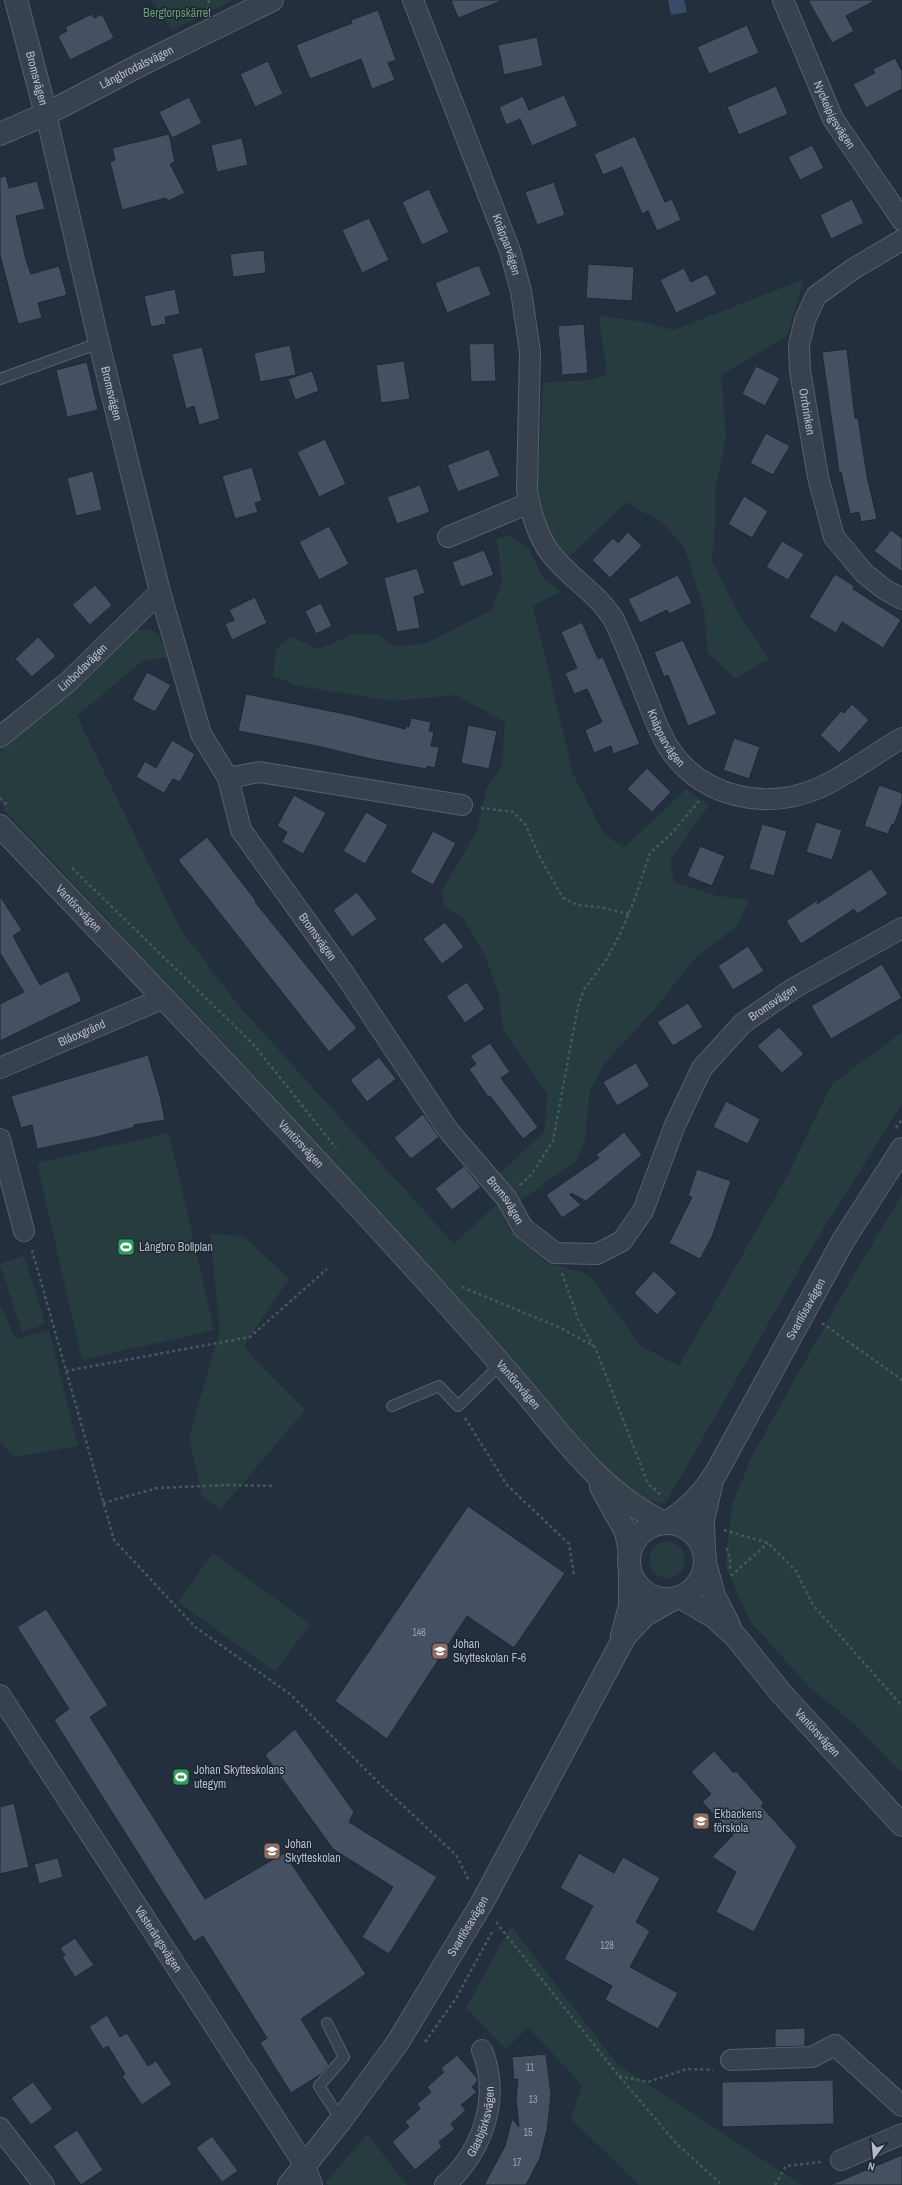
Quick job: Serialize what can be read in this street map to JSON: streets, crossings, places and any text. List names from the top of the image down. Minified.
{"streets":{"street":["Långbrodalsvägen","Bromsvägen","Nyckelpigsvägen","Knäpparvägen","Orrbrinken","Linbodavägen","Vantörsvägen","Blåoxgränd","Svartlösavägen","Västerängsvägen","Glasbjörksvägen"]},"crossings":[["Långbrodalsvägen","Bromsvägen"],["Bromsvägen","Linbodavägen"],["Vantörsvägen","Blåoxgränd"],["Vantörsvägen","Svartlösavägen"],["Svartlösavägen","Västerängsvägen"]],"parks":["Bergtorpskärret"],"places":{"sports":["Långbro Bollplan","Johan Skytteskolans utegym"],"school or university":["Johan Skytteskolan F-6","Ekbackens förskola","Johan Skytteskolan"]},"house_numbers":["146","128","11","13","15","17"],"north":"bottom"}
